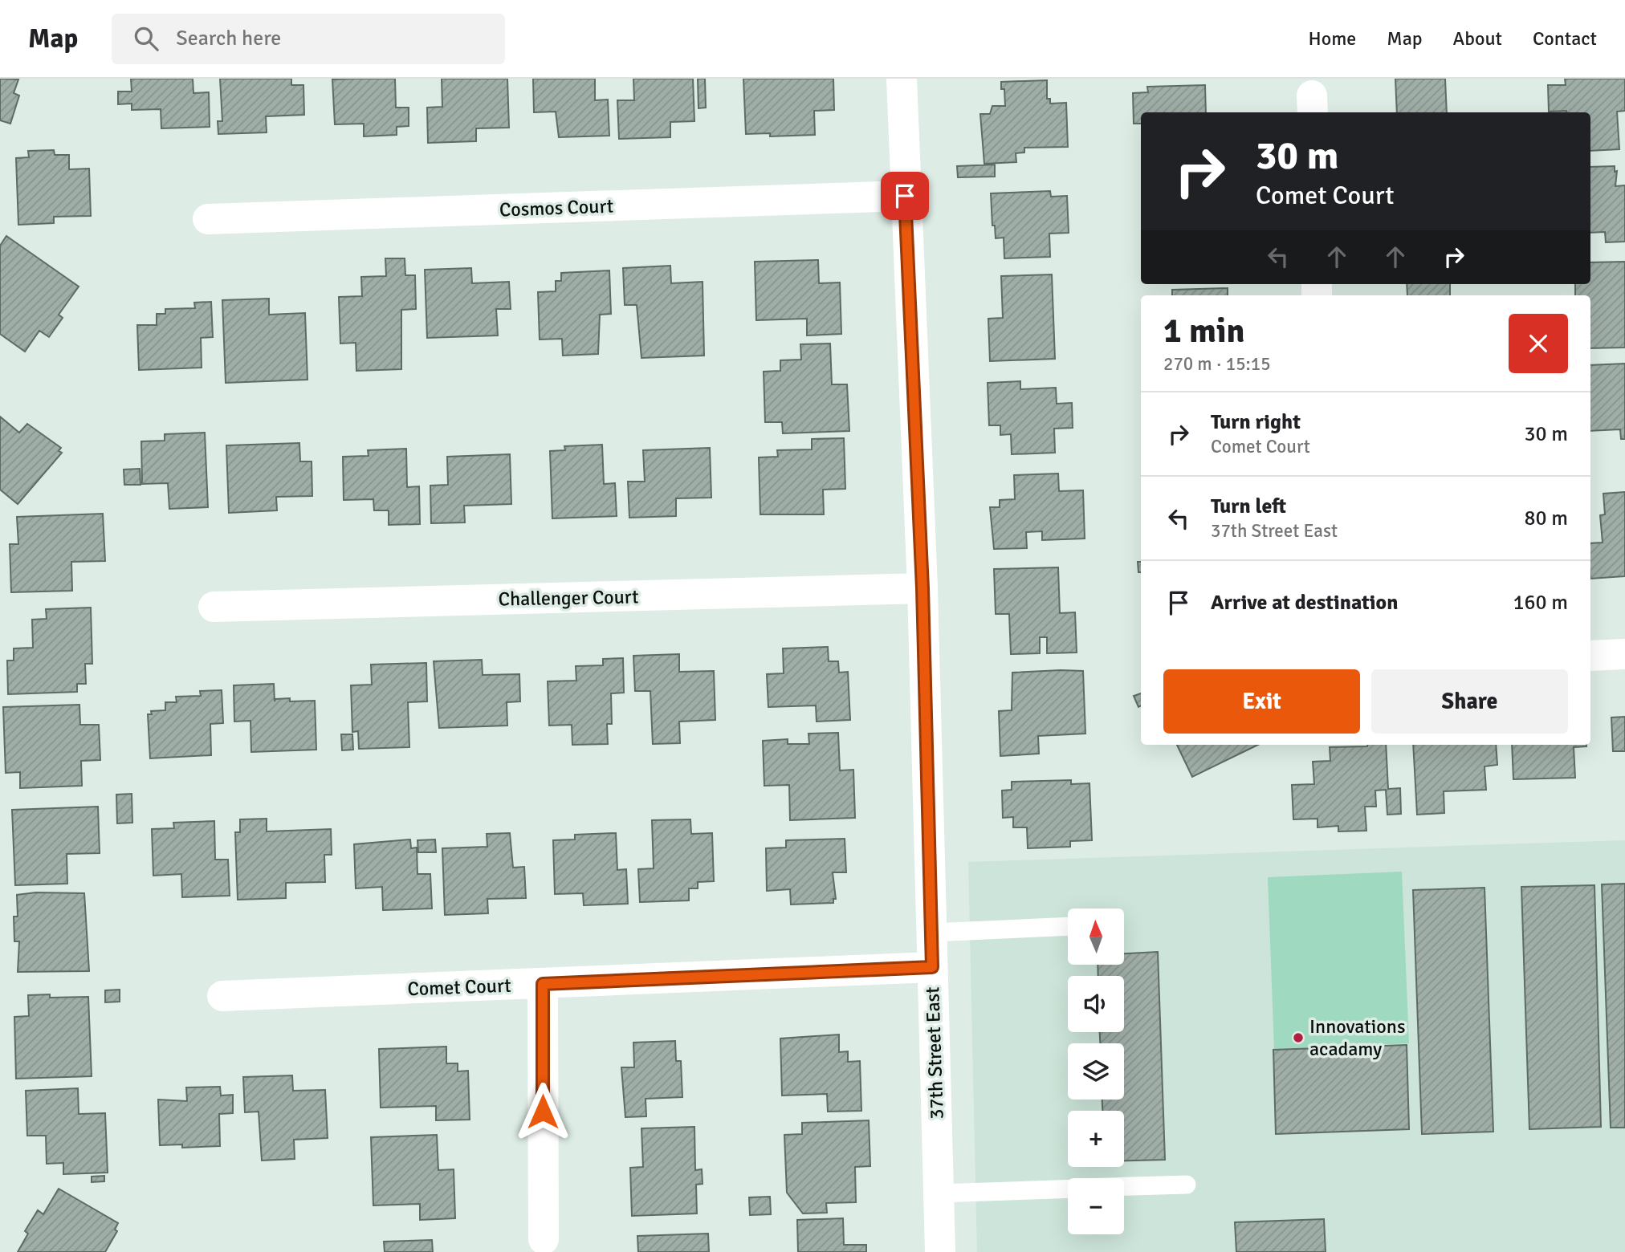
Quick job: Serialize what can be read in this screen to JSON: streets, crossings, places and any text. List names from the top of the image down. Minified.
{"streets":{"street":["Cosmos Court","Challenger Court","Comet Court","37th Street East"]},"crossings":[["Cosmos Court","37th Street East"],["Challenger Court","37th Street East"],["Comet Court","37th Street East"]],"places":["Innovations acadamy"],"north":"top","page":{"header":"Map","search":"Search here","nav":["Home","Map","About","Contact"],"turn":["30 m","Comet Court"],"heading":["1 min","270 m · 15:15"],"list":[{"name":"Turn right","note":"Comet Court","value":"30 m"},{"name":"Turn left","note":"37th Street East","value":"80 m"},{"name":"Arrive at destination","value":"160 m"}],"buttons":["Exit","Share"],"map_buttons":["+","−"]}}
